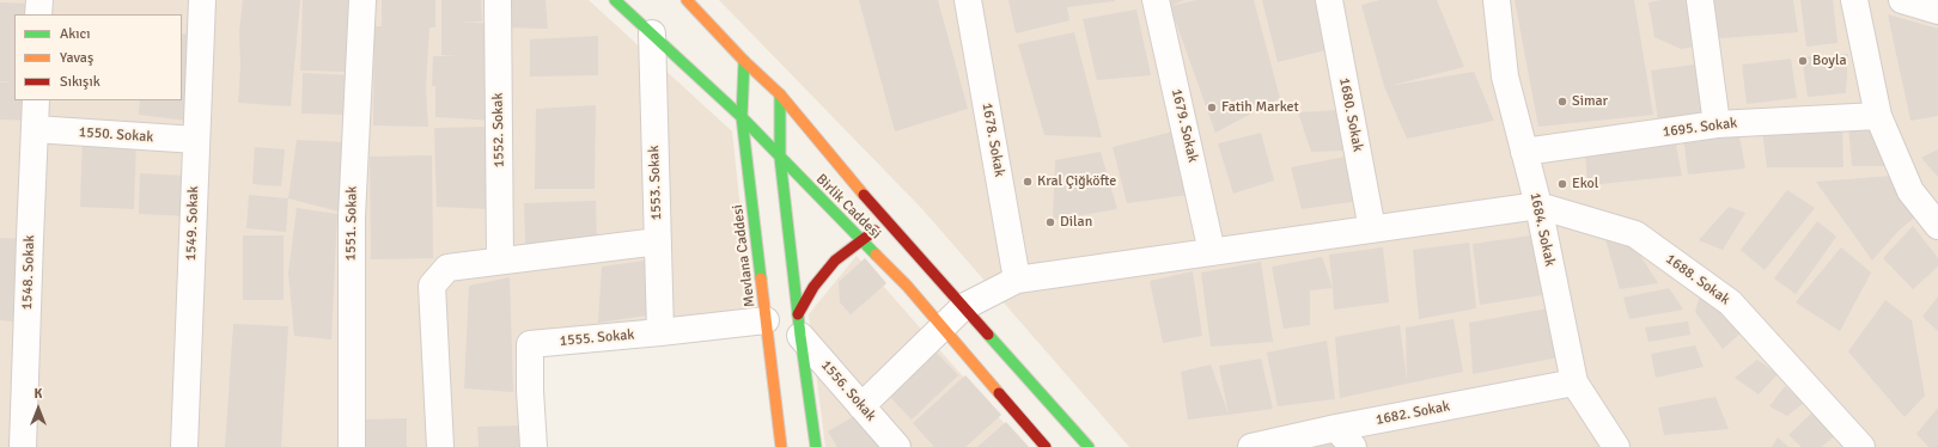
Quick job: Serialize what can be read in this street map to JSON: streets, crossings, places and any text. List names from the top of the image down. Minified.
{"streets":{"main road":["Birlik Caddesi","Mevlana Caddesi"],"street":["1680. Sokak","1679. Sokak","1695. Sokak","1552. Sokak","1550. Sokak","1678. Sokak","1553. Sokak","1549. Sokak","1551. Sokak","1684. Sokak","1548. Sokak","1688. Sokak","1555. Sokak","1556. Sokak","1682. Sokak"]},"crossings":[["1695. Sokak","1684. Sokak"],["1550. Sokak","1549. Sokak"],["1550. Sokak","1548. Sokak"],["1553. Sokak","Birlik Caddesi"],["1553. Sokak","1555. Sokak"],["Birlik Caddesi","Mevlana Caddesi"],["1684. Sokak","1688. Sokak"],["1684. Sokak","1682. Sokak"],["Mevlana Caddesi","1555. Sokak"]],"places":["Boyla","Simar","Fatih Market","Kral Çiğköfte","Ekol","Dilan"],"legend":["Akıcı","Yavaş","Sıkışık"],"north":"top"}
